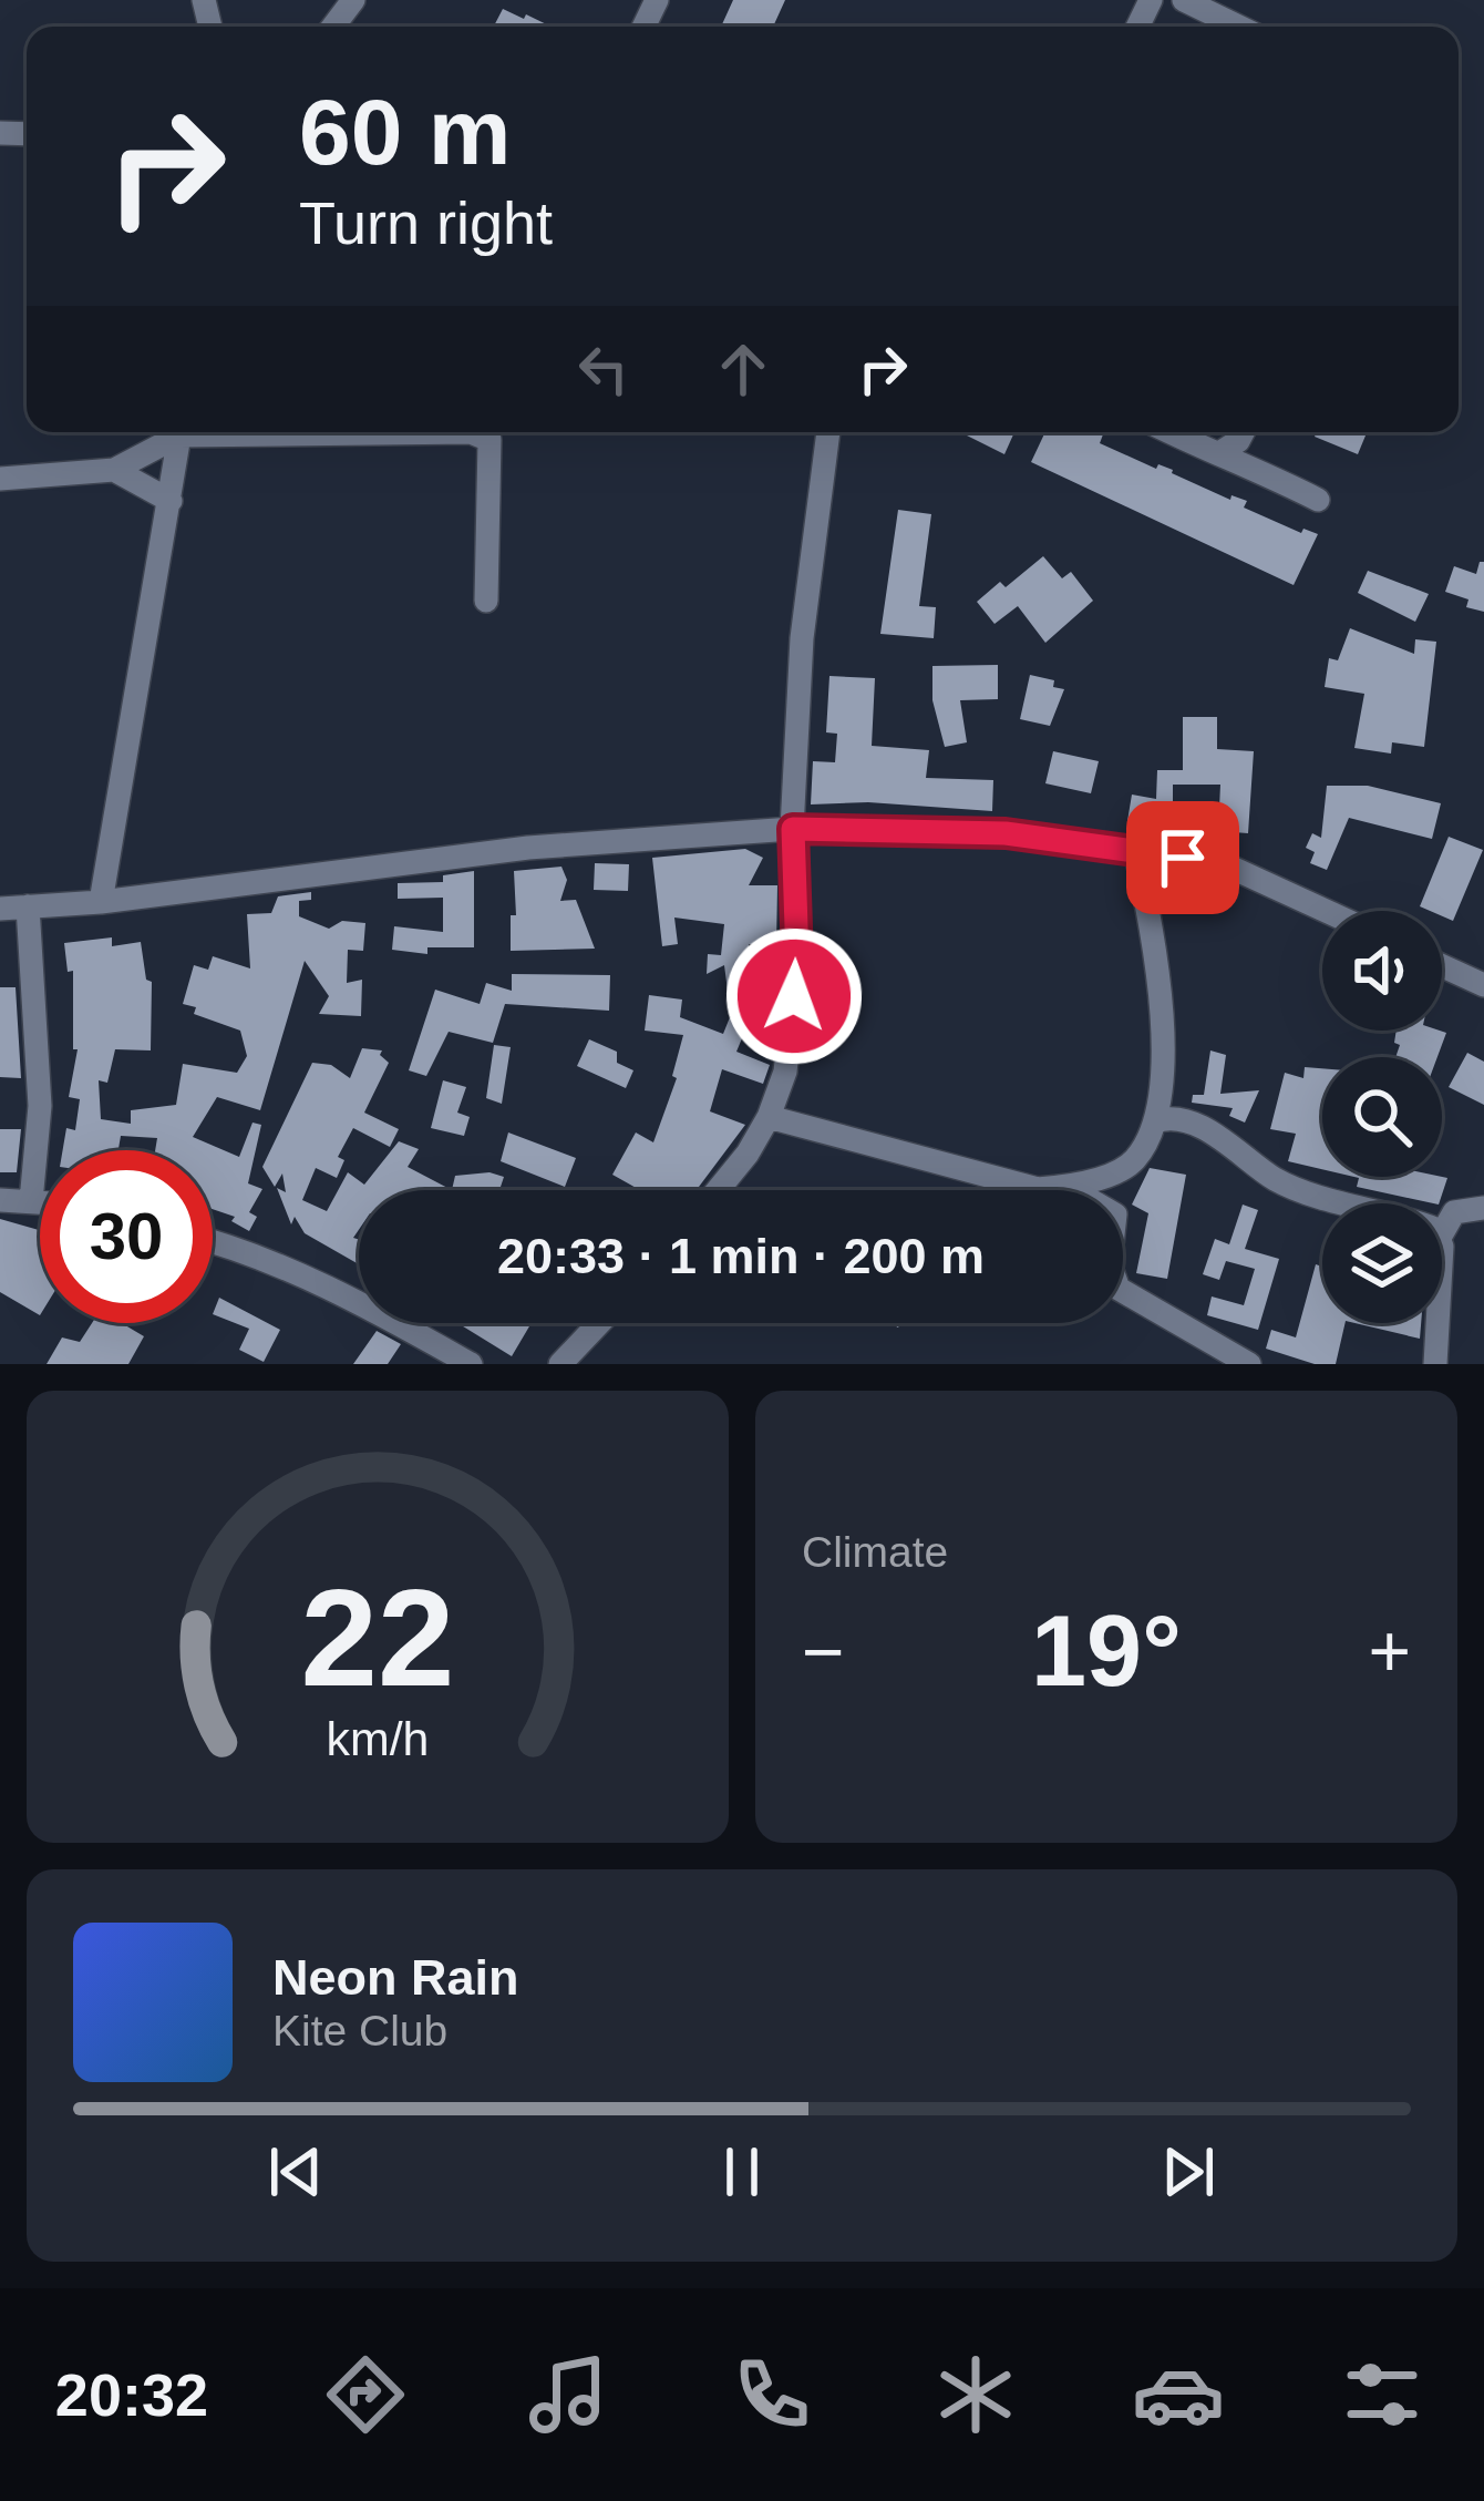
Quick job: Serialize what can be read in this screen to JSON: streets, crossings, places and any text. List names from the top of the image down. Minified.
{"page":{"turn":["60 m","Turn right"],"limit":"30","trip":"20:33 · 1 min · 200 m","tile":"Climate","heat":["−","19°","+"],"song":["Neon Rain","Kite Club"],"tabs":"20:32","gauge":["22","km/h"]}}
